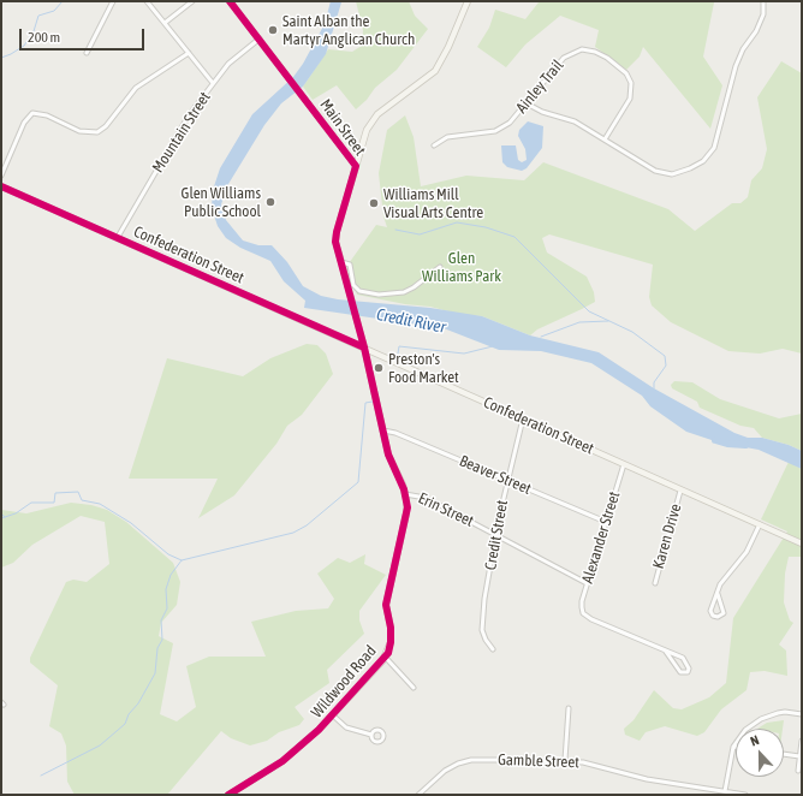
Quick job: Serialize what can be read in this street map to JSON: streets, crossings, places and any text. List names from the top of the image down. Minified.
{"streets":{"street":["Ainley Trail","Main Street","Mountain Street","Confederation Street","Beaver Street","Erin Street","Credit Street","Karen Drive","Alexander Street","Wildwood Road","Gamble Street"]},"crossings":[["Main Street","Mountain Street"],["Main Street","Confederation Street"],["Main Street","Wildwood Road"],["Mountain Street","Confederation Street"],["Confederation Street","Credit Street"],["Confederation Street","Karen Drive"],["Confederation Street","Alexander Street"],["Confederation Street","Wildwood Road"],["Beaver Street","Credit Street"],["Beaver Street","Alexander Street"],["Beaver Street","Wildwood Road"],["Erin Street","Credit Street"],["Erin Street","Alexander Street"],["Erin Street","Wildwood Road"]],"water":["Credit River"],"parks":["Glen Williams Park"],"places":["Saint Alban the Martyr Anglican Church","Glen Williams Public School","Williams Mill Visual Arts Centre","Preston's Food Market"],"scale_bar":"200 m","north":"top"}
